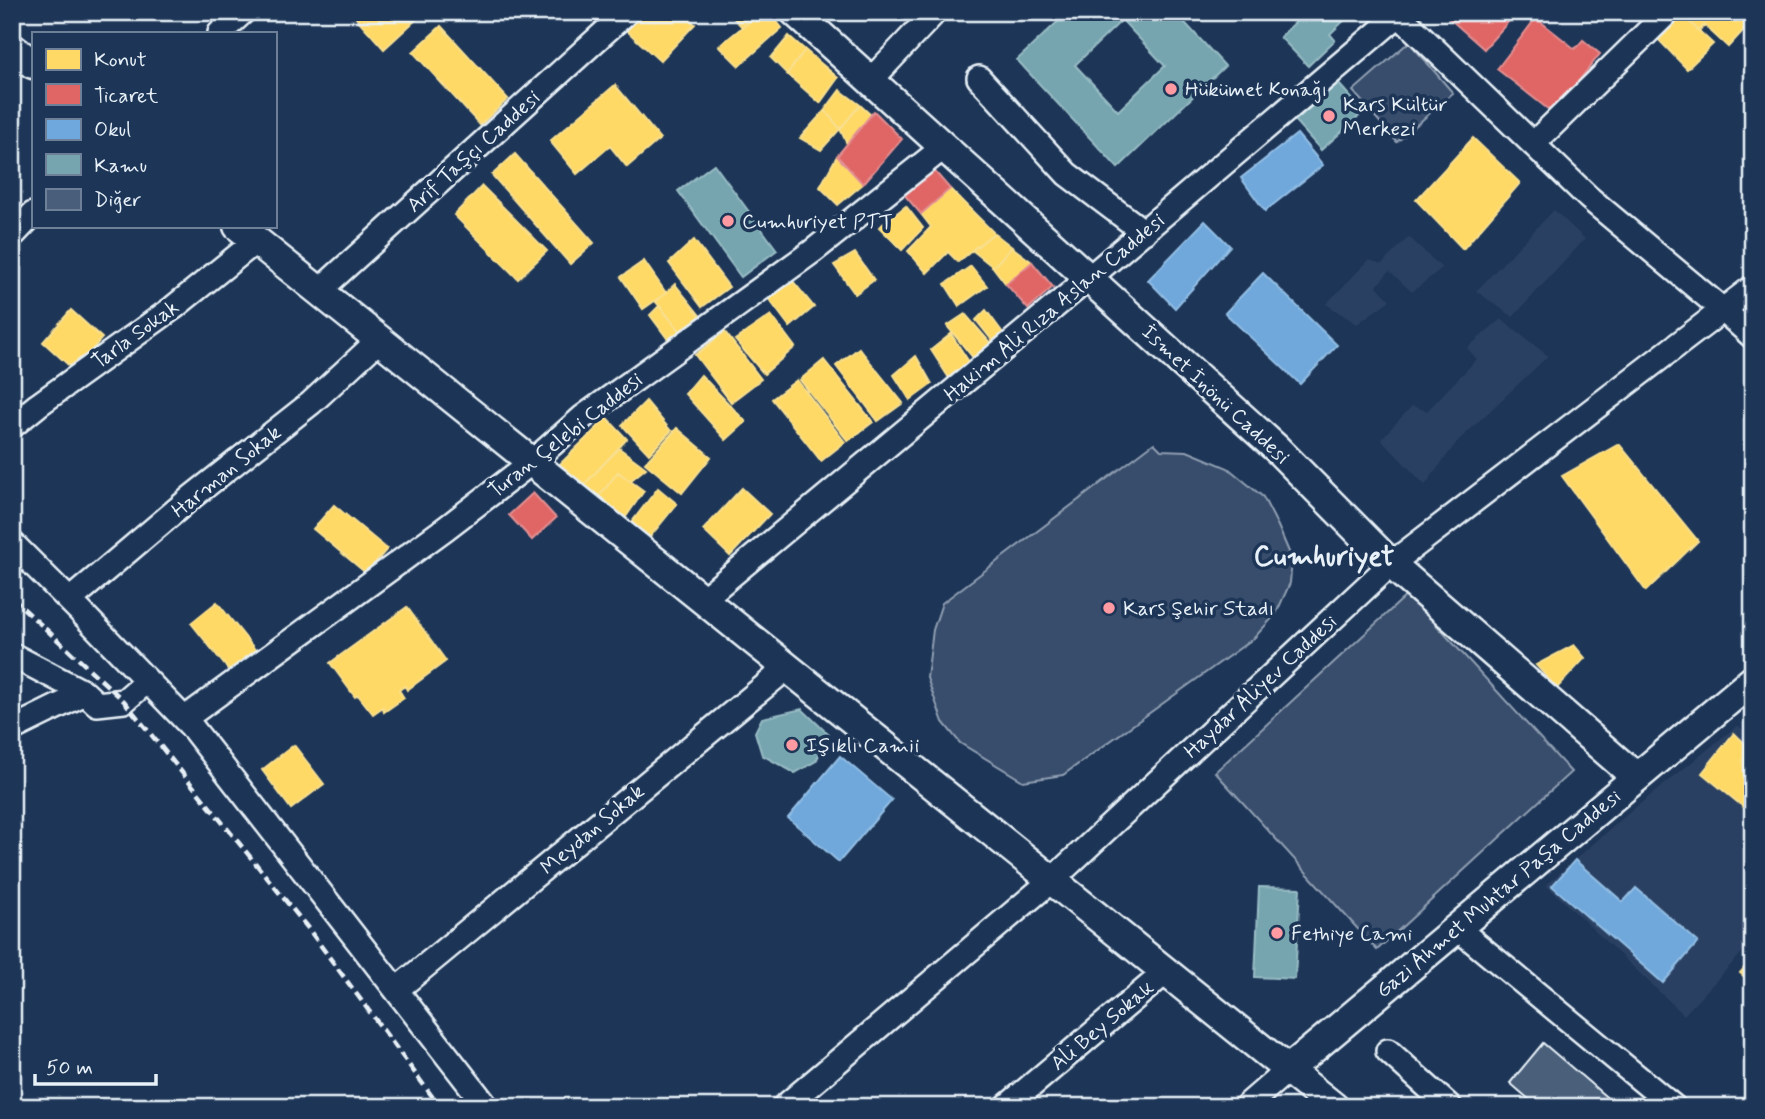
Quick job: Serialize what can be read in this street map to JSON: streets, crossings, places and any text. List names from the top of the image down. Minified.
{"streets":{"main road":["İsmet İnönü Caddesi","Gazi Ahmet Muhtar Paşa Caddesi"],"street":["Arif Taşçı Caddesi","Hakim Ali Rıza Aslan Caddesi","Tarla Sokak","Turan Çelebi Caddesi","Harman Sokak","Haydar Aliyev Caddesi","Meydan Sokak","Ali Bey Sokak"]},"crossings":[["Hakim Ali Rıza Aslan Caddesi","İsmet İnönü Caddesi"],["İsmet İnönü Caddesi","Turan Çelebi Caddesi"],["İsmet İnönü Caddesi","Haydar Aliyev Caddesi"],["İsmet İnönü Caddesi","Gazi Ahmet Muhtar Paşa Caddesi"]],"districts":["Cumhuriyet"],"places":["Hükümet Konağı","Kars Kültür Merkezi","Cumhuriyet PTT","Kars Şehir Stadı","Işıklı Camii","Fethiye Cami"],"legend":["Konut","Ticaret","Okul","Kamu","Diğer"],"scale_bar":"50 m"}
